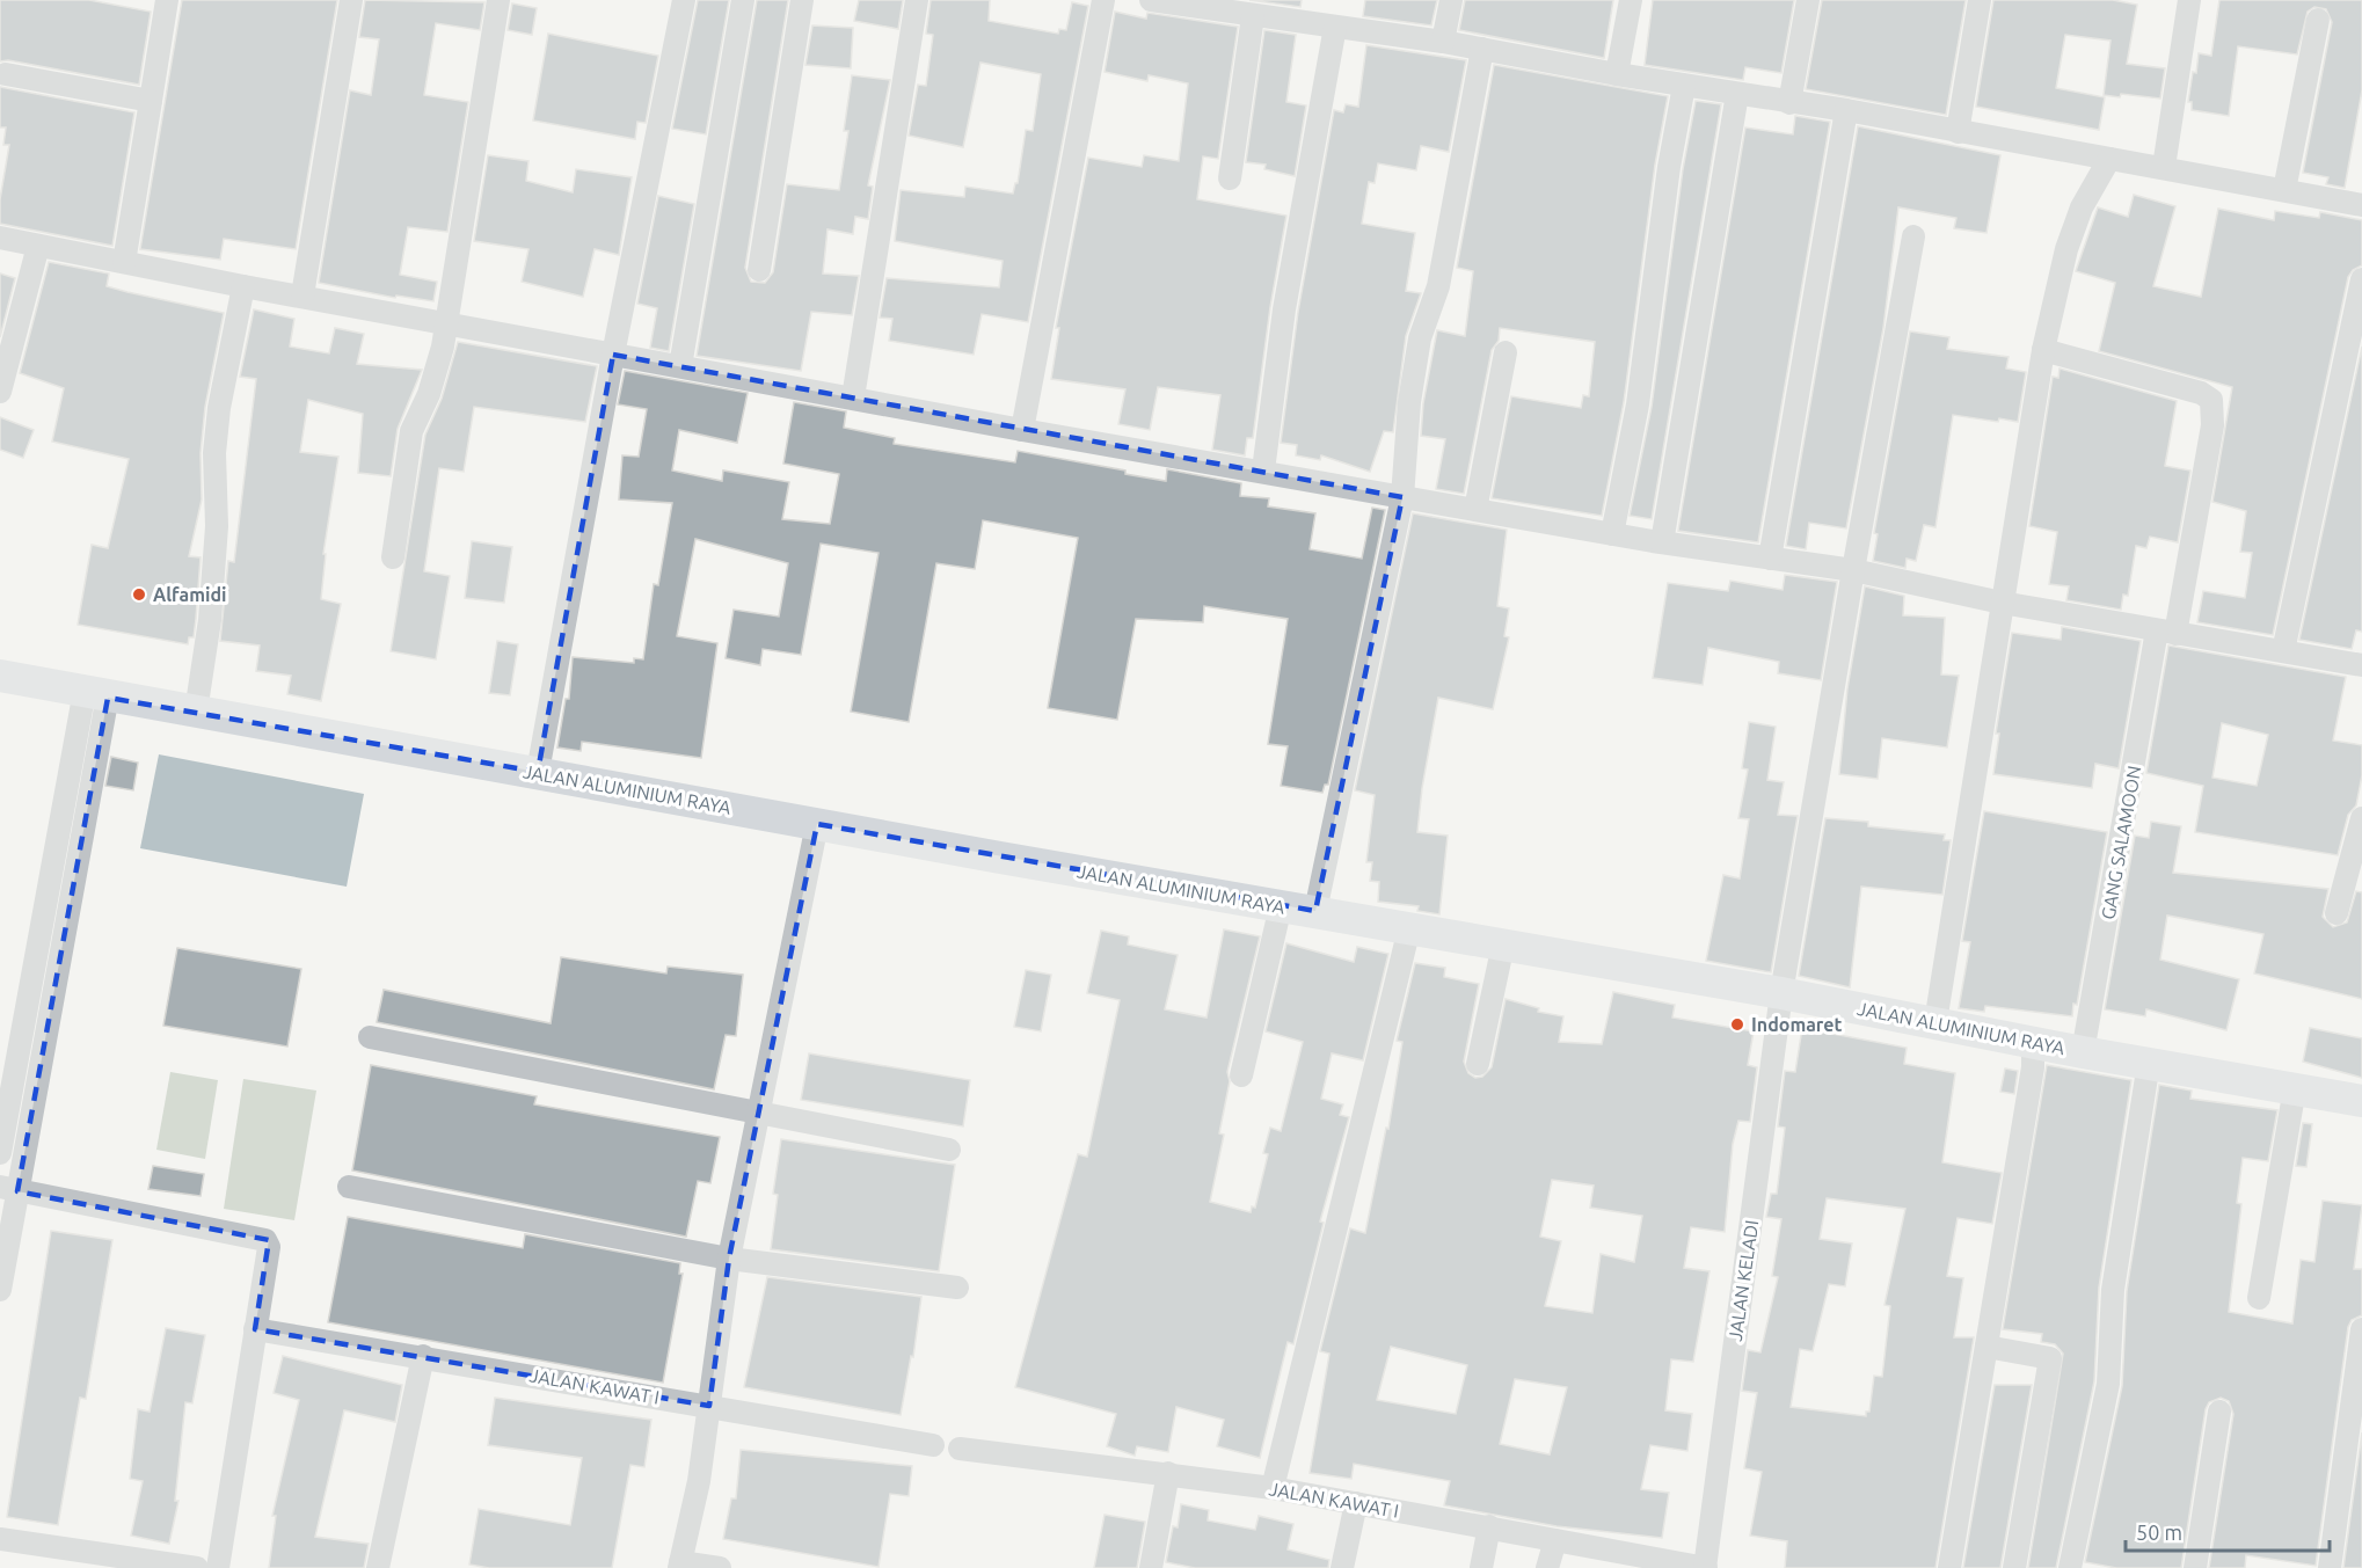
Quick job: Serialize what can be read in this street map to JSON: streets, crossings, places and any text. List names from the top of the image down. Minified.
{"streets":{"main road":["JALAN ALUMINIUM RAYA"],"street":["GANG SALAMOON","JALAN KELADI","JALAN KAWAT I"]},"crossings":[["JALAN ALUMINIUM RAYA","GANG SALAMOON"],["JALAN ALUMINIUM RAYA","JALAN KELADI"],["JALAN KELADI","JALAN KAWAT I"]],"places":["Alfamidi","Indomaret"],"scale_bar":"50 m"}
